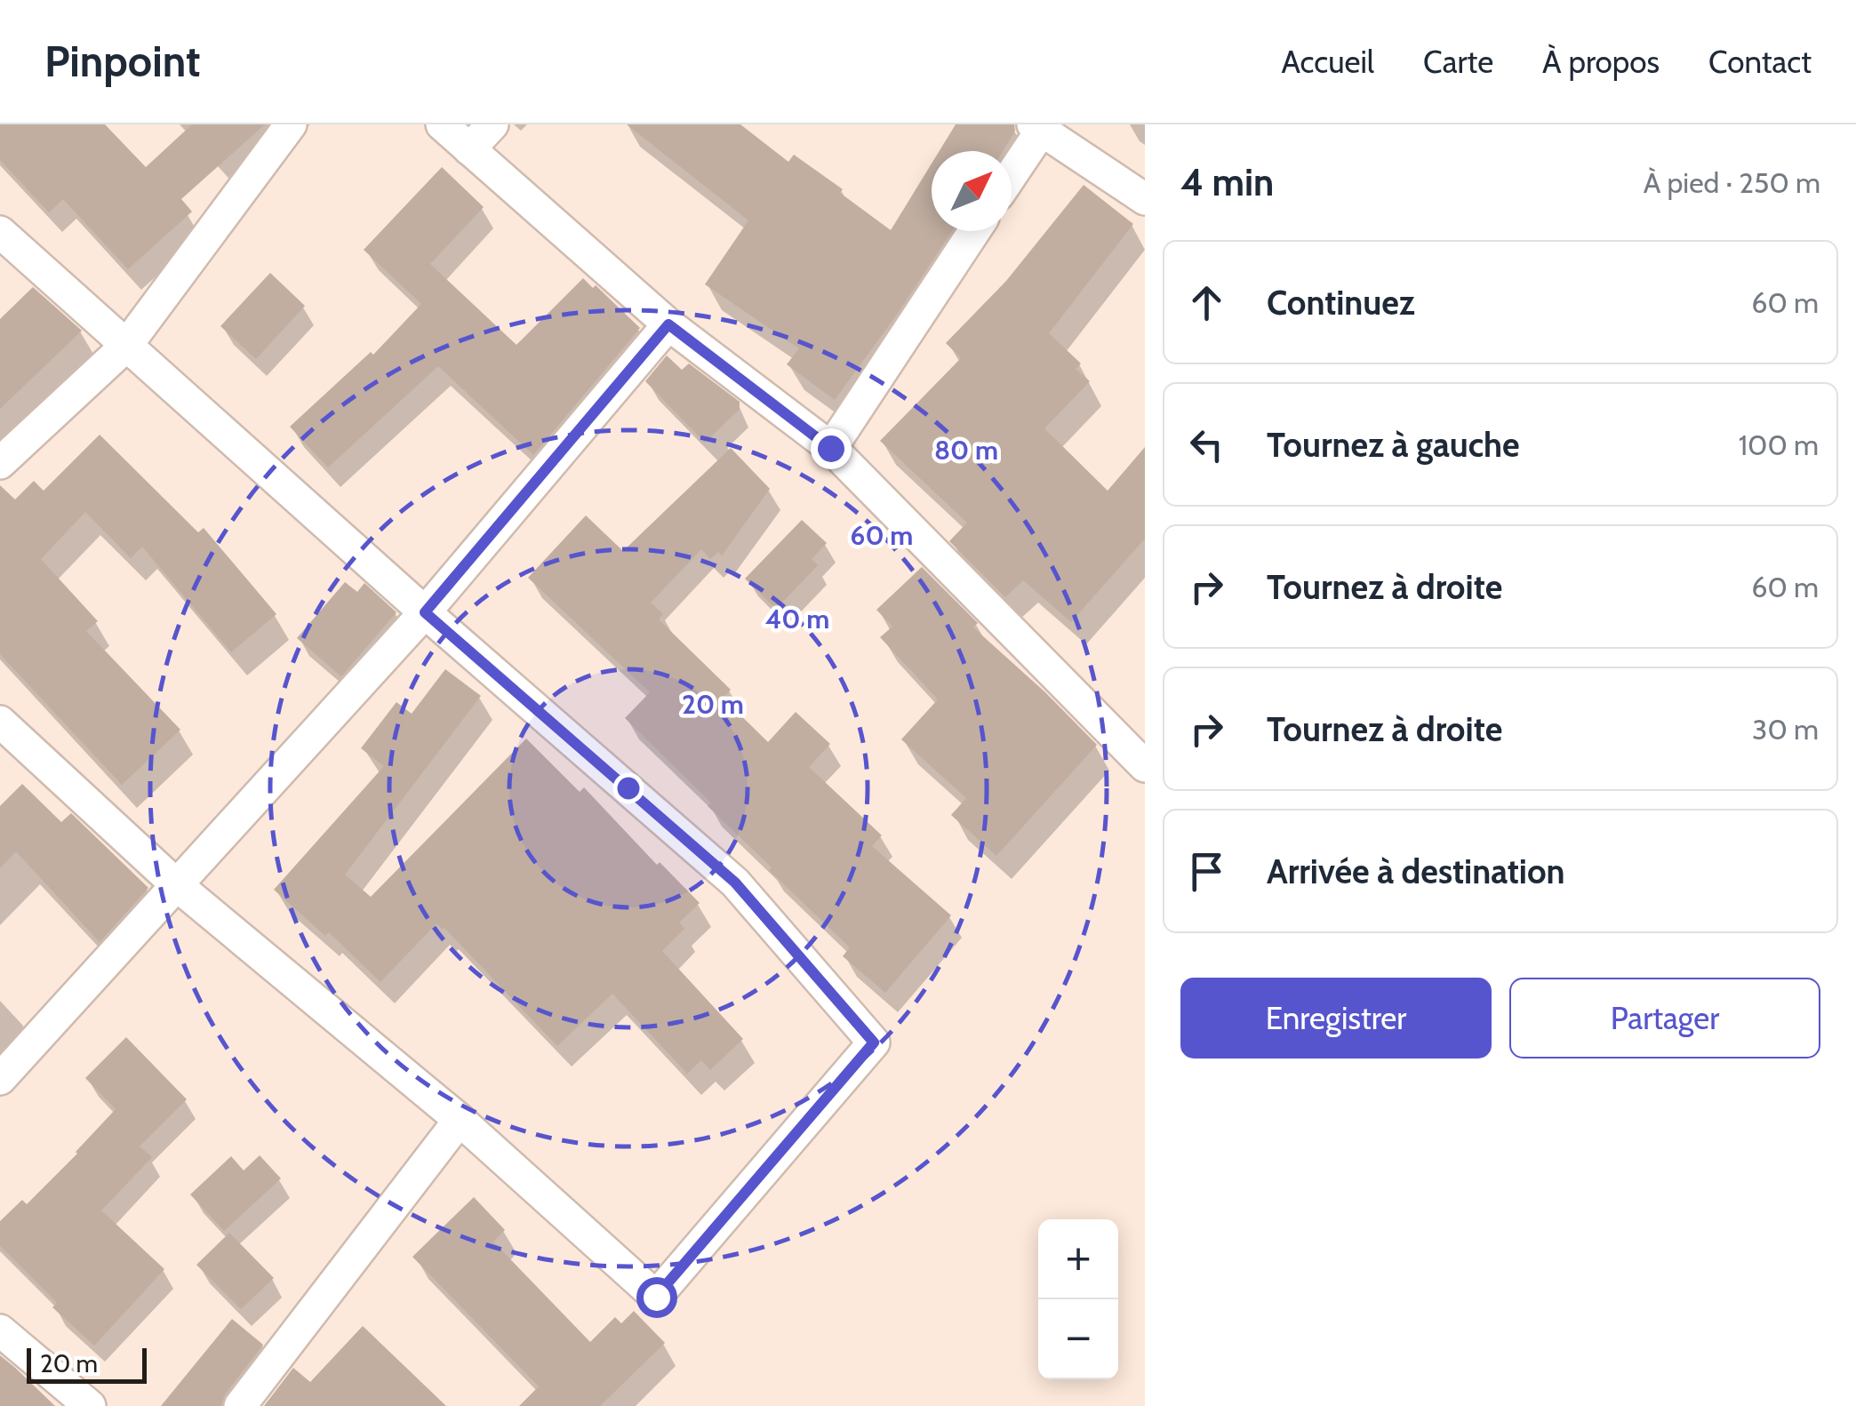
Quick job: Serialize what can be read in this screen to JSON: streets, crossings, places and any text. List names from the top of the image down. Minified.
{"scale_bar":"20 m","north":"top right","page":{"header":"Pinpoint","nav":["Accueil","Carte","À propos","Contact"],"heading":["4 min","À pied · 250 m"],"list":[["Continuez","60 m"],["Tournez à gauche","100 m"],["Tournez à droite","60 m"],["Tournez à droite","30 m"],"Arrivée à destination"],"buttons":["Enregistrer","Partager"],"map_buttons":["+","−"],"scale":"20 m"},"rings":["80 m","60 m","40 m","20 m"]}
